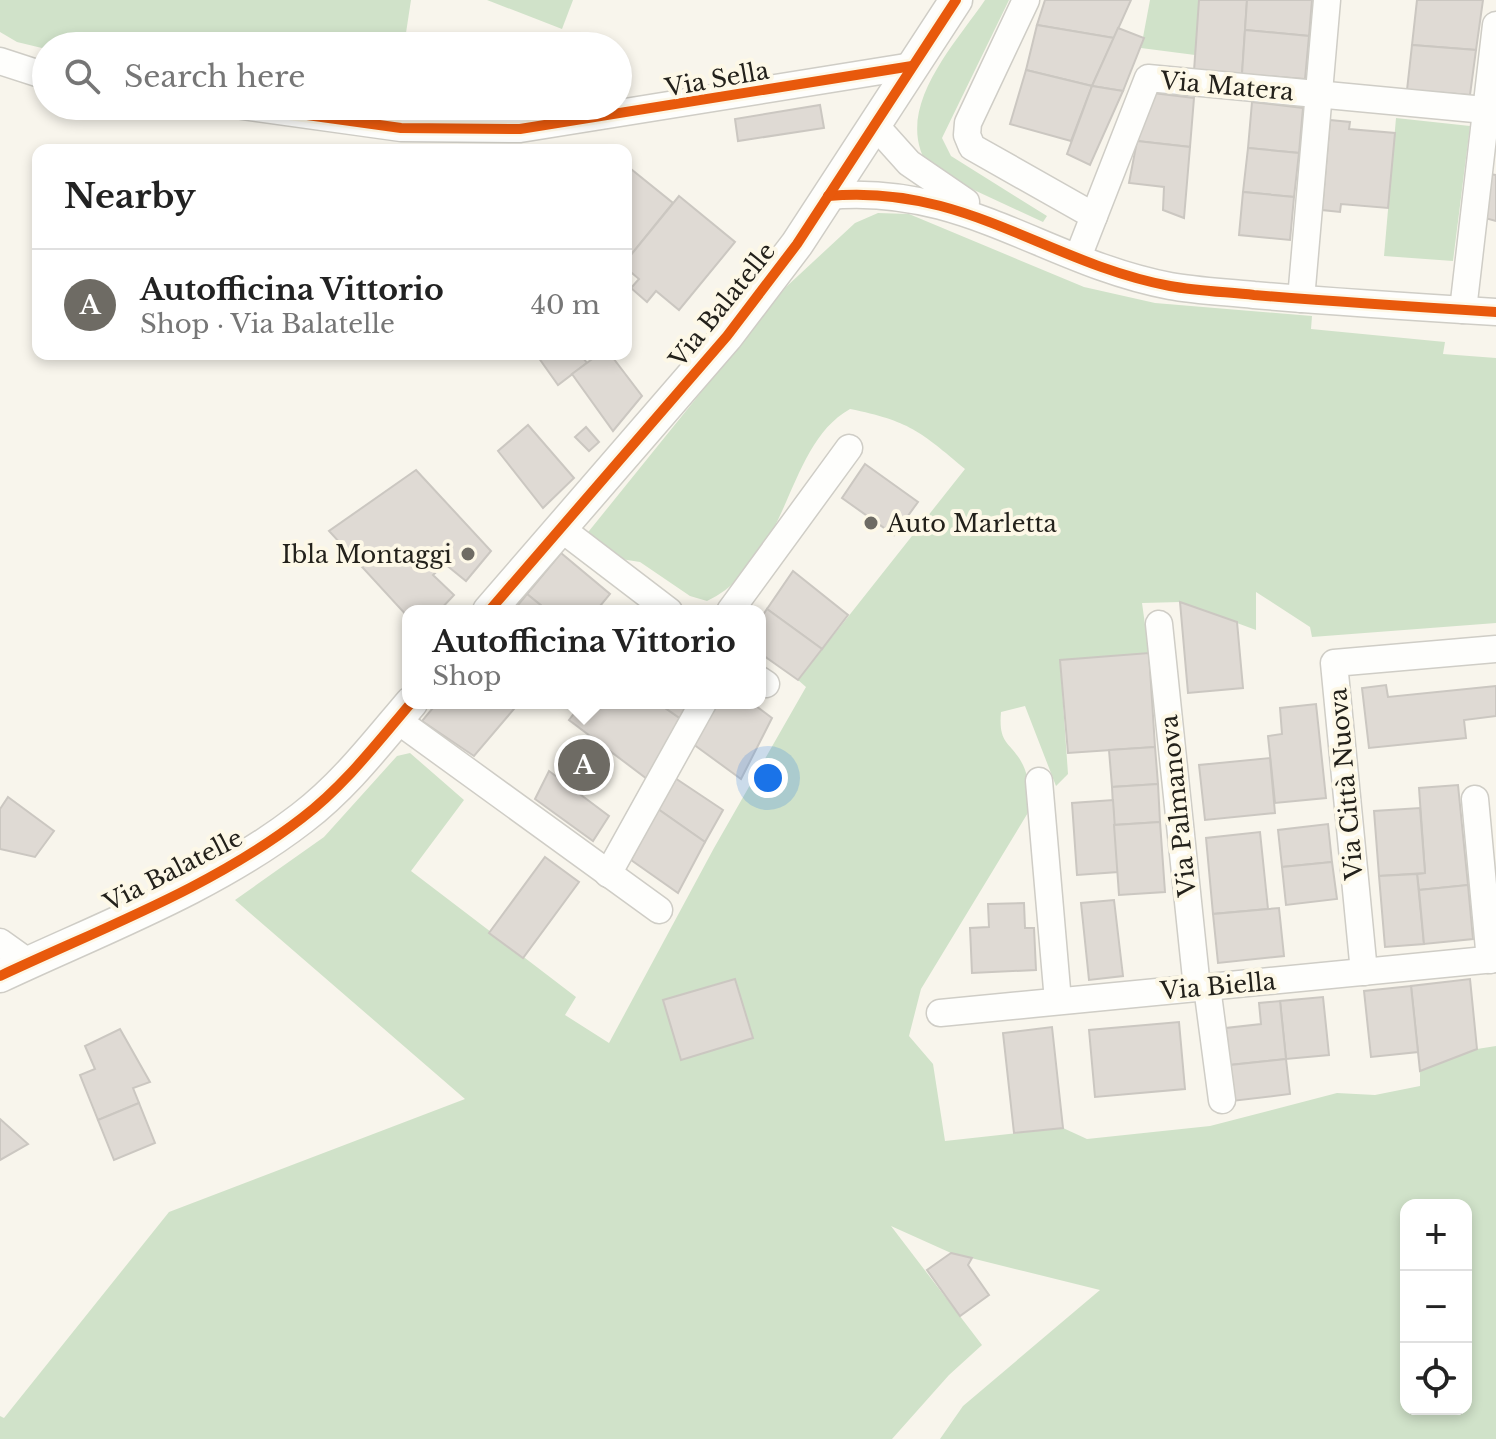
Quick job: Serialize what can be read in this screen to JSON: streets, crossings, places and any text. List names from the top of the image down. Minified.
{"streets":{"street":["Via Sella","Via Matera","Via Balatelle","Via Città Nuova","Via Palmanova","Via Biella"]},"crossings":[["Via Sella","Via Balatelle"],["Via Città Nuova","Via Biella"],["Via Palmanova","Via Biella"]],"places":["Auto Marletta","Ibla Montaggi"],"page":{"search":"Search here","heading":"Nearby","list":[{"mark":"A","name":"Autofficina Vittorio","note":"Shop · Via Balatelle","value":"40 m"}],"popup":["Autofficina Vittorio","Shop"],"pins":"A","map_buttons":["+","−"]}}
